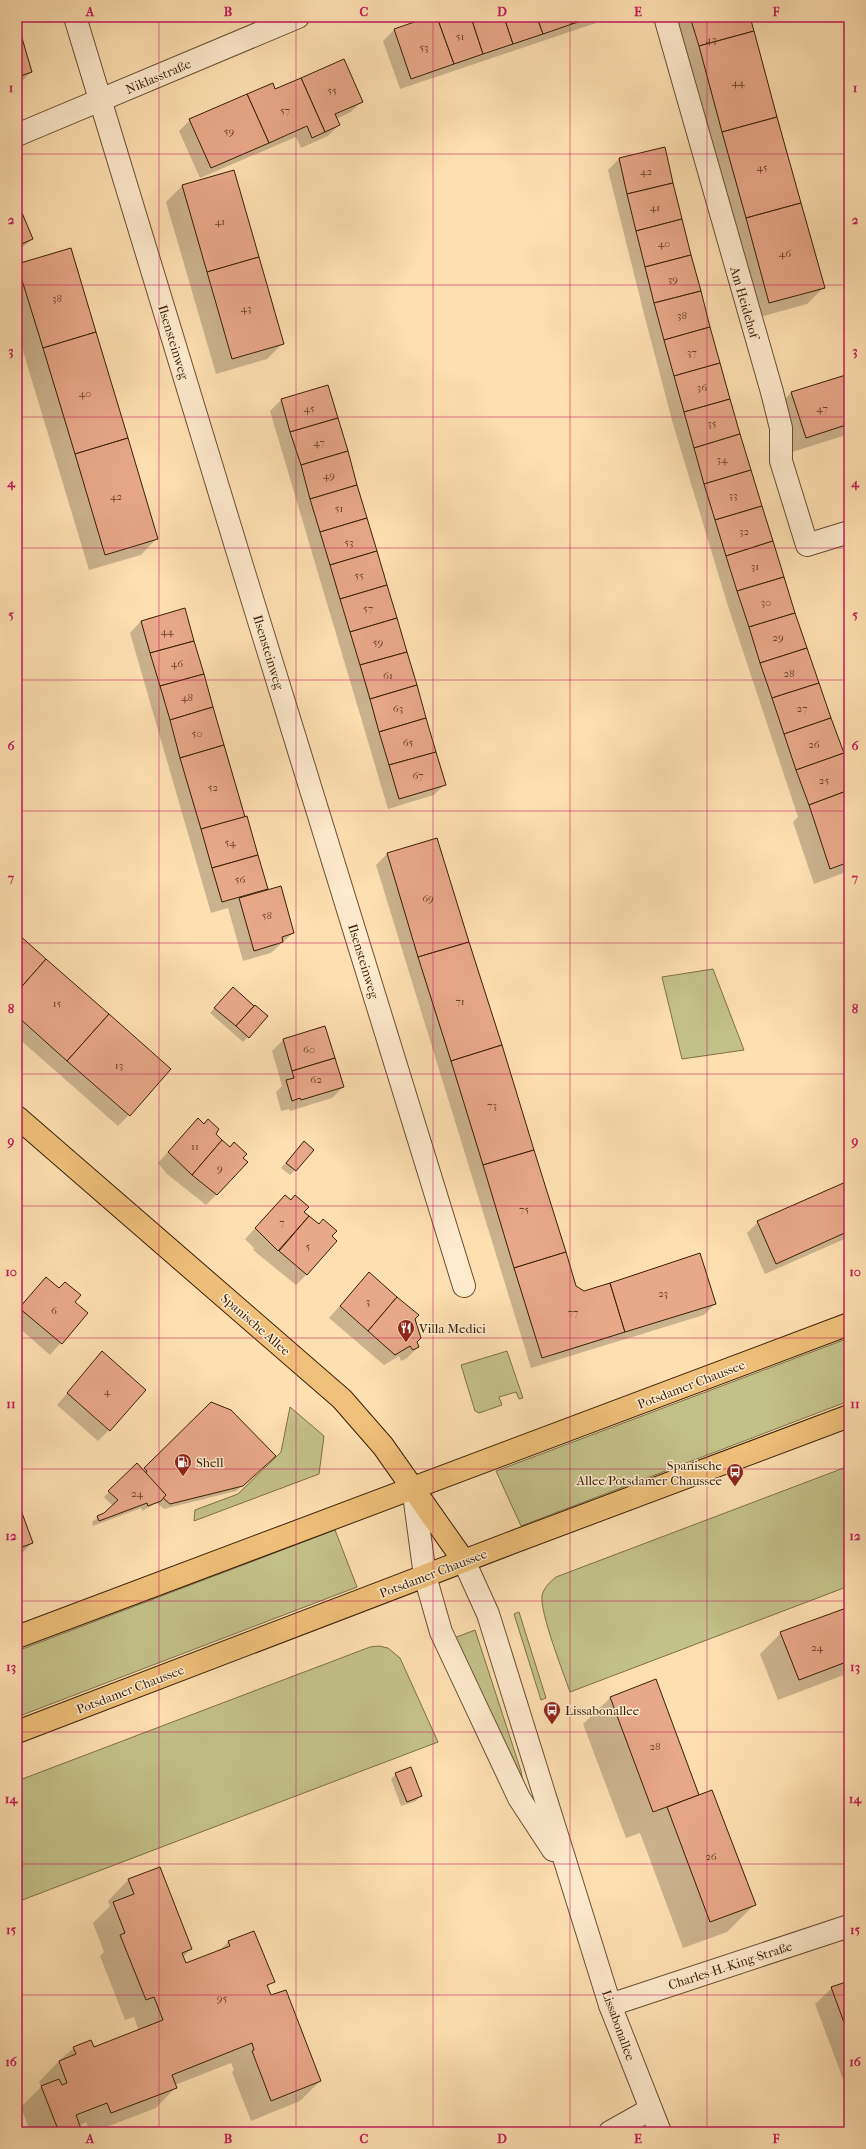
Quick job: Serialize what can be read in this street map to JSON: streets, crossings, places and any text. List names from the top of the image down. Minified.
{"streets":{"main road":["Spanische Allee","Potsdamer Chaussee"],"street":["Niklasstraße","Am Heidehof","Ilsensteinweg","Charles-H.-King-Straße","Lissabonallee"]},"crossings":[["Niklasstraße","Ilsensteinweg"],["Spanische Allee","Potsdamer Chaussee"],["Spanische Allee","Lissabonallee"],["Potsdamer Chaussee","Lissabonallee"],["Charles-H.-King-Straße","Lissabonallee"]],"places":{"restaurant":["Villa Medici"],"fuel station":["Shell"],"bus stop":["Spanische Allee/Potsdamer Chaussee","Lissabonallee"]},"house_numbers":["51","43","53","44","55","57","59","45","42","41","41","40","46","39","38","43","38","37","36","40","45","47","35","47","34","49","33","42","51","32","53","31","55","30","57","44","29","59","46","28","61","48","63","27","50","65","26","67","25","52","54","56","69","58","71","15","60","13","62","73","11","9","75","7","5","23","3","6","77","4","24","24","28","26","95"],"grid":{"columns":["A","B","C","D","E","F"],"rows":["1","2","3","4","5","6","7","8","9","10","11","12","13","14","15","16"]}}
